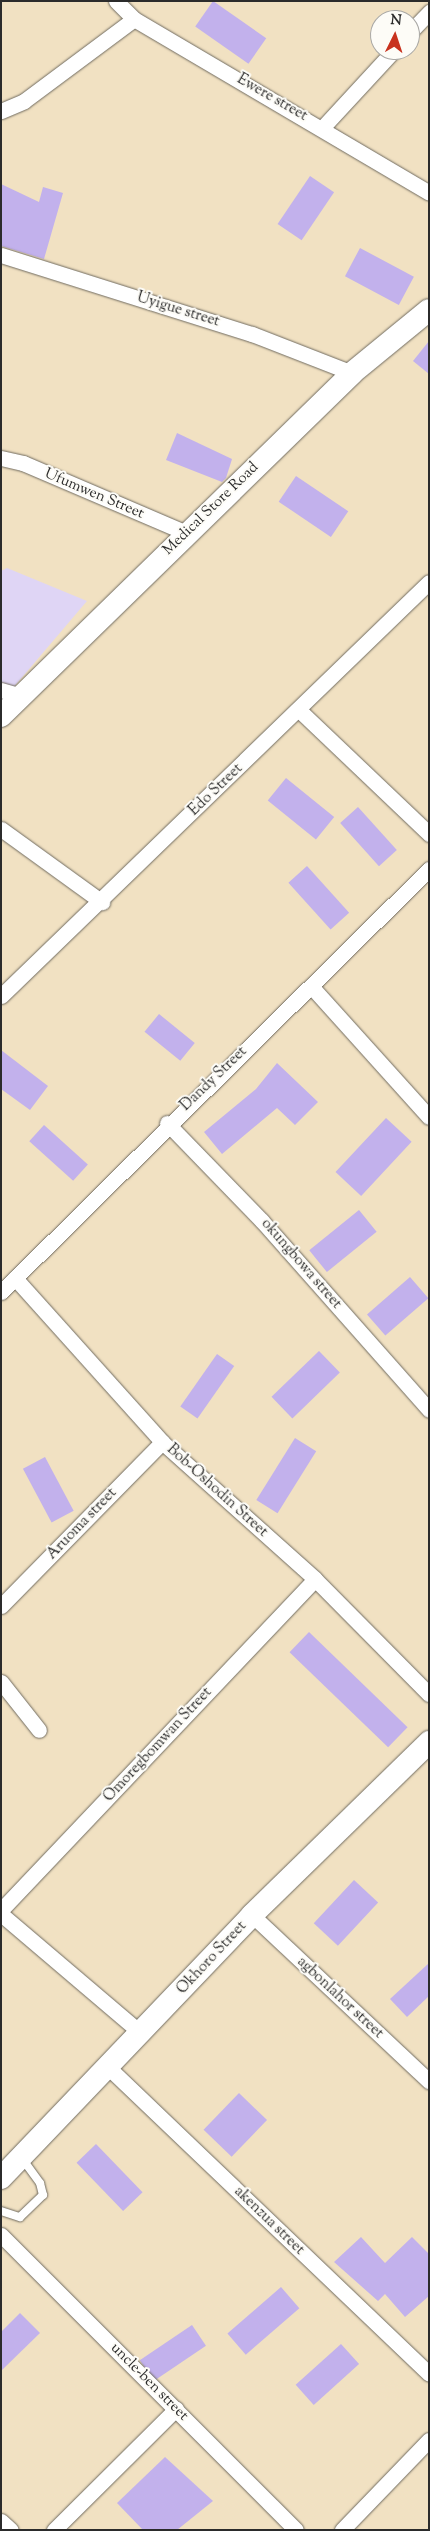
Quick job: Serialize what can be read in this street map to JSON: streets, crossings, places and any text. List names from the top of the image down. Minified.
{"streets":{"street":["Ewere street","Uyigue street","Ufumwen Street","Medical Store Road","Edo Street","Dandy Street","okungbowa street","Bob-Oshodin Street","Aruoma street","Omoregbomwan Street","Okhoro Street","agbonlahor street","akenzua street","uncle-ben street"]},"crossings":[["Uyigue street","Medical Store Road"],["Ufumwen Street","Medical Store Road"],["Dandy Street","okungbowa street"],["Dandy Street","Bob-Oshodin Street"],["Bob-Oshodin Street","Aruoma street"],["Bob-Oshodin Street","Omoregbomwan Street"],["Okhoro Street","agbonlahor street"],["Okhoro Street","akenzua street"]],"north":"top"}
